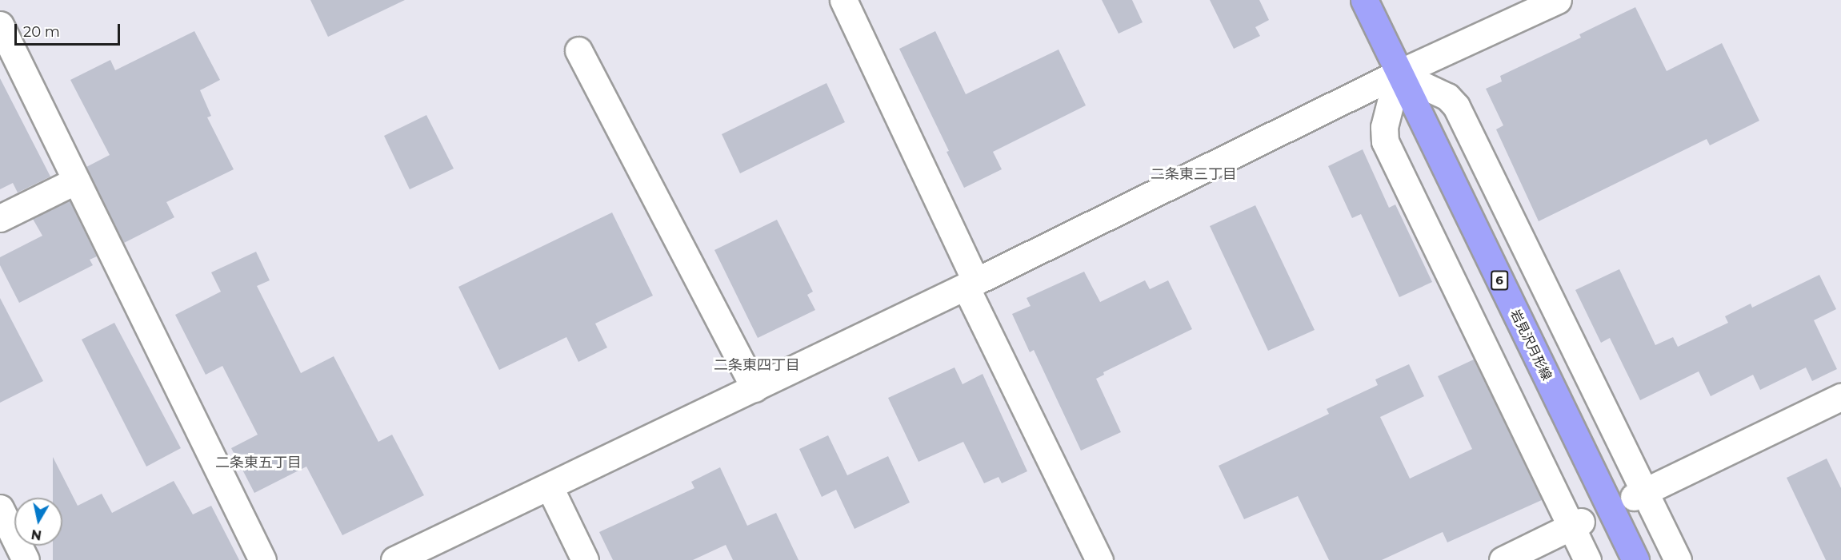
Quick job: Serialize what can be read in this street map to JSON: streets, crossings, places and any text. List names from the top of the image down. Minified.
{"streets":{"main road":["6","岩見沢月形線"]},"districts":["二条東三丁目","二条東四丁目","二条東五丁目"],"scale_bar":"20 m","north":"bottom"}
